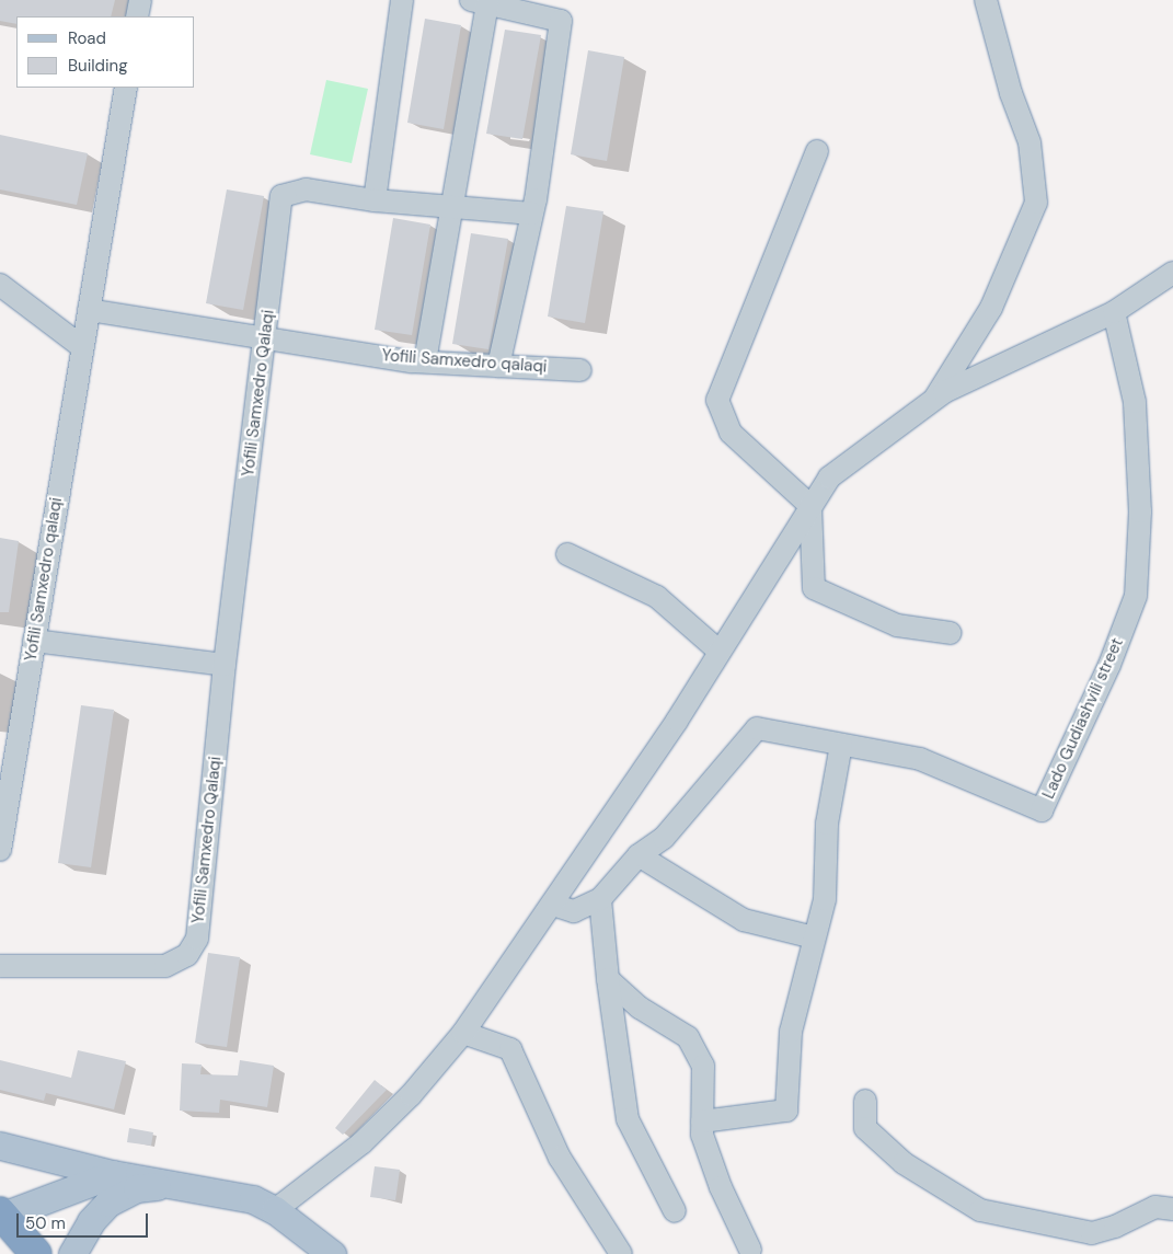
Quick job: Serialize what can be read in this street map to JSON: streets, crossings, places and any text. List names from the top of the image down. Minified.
{"streets":{"street":["Yofili Samxedro qalaqi","Yofili Samxedro Qalaqi","Lado Gudiashvili street"]},"crossings":[["Yofili Samxedro qalaqi","Yofili Samxedro Qalaqi"]],"legend":["Road","Building"],"scale_bar":"50 m"}
